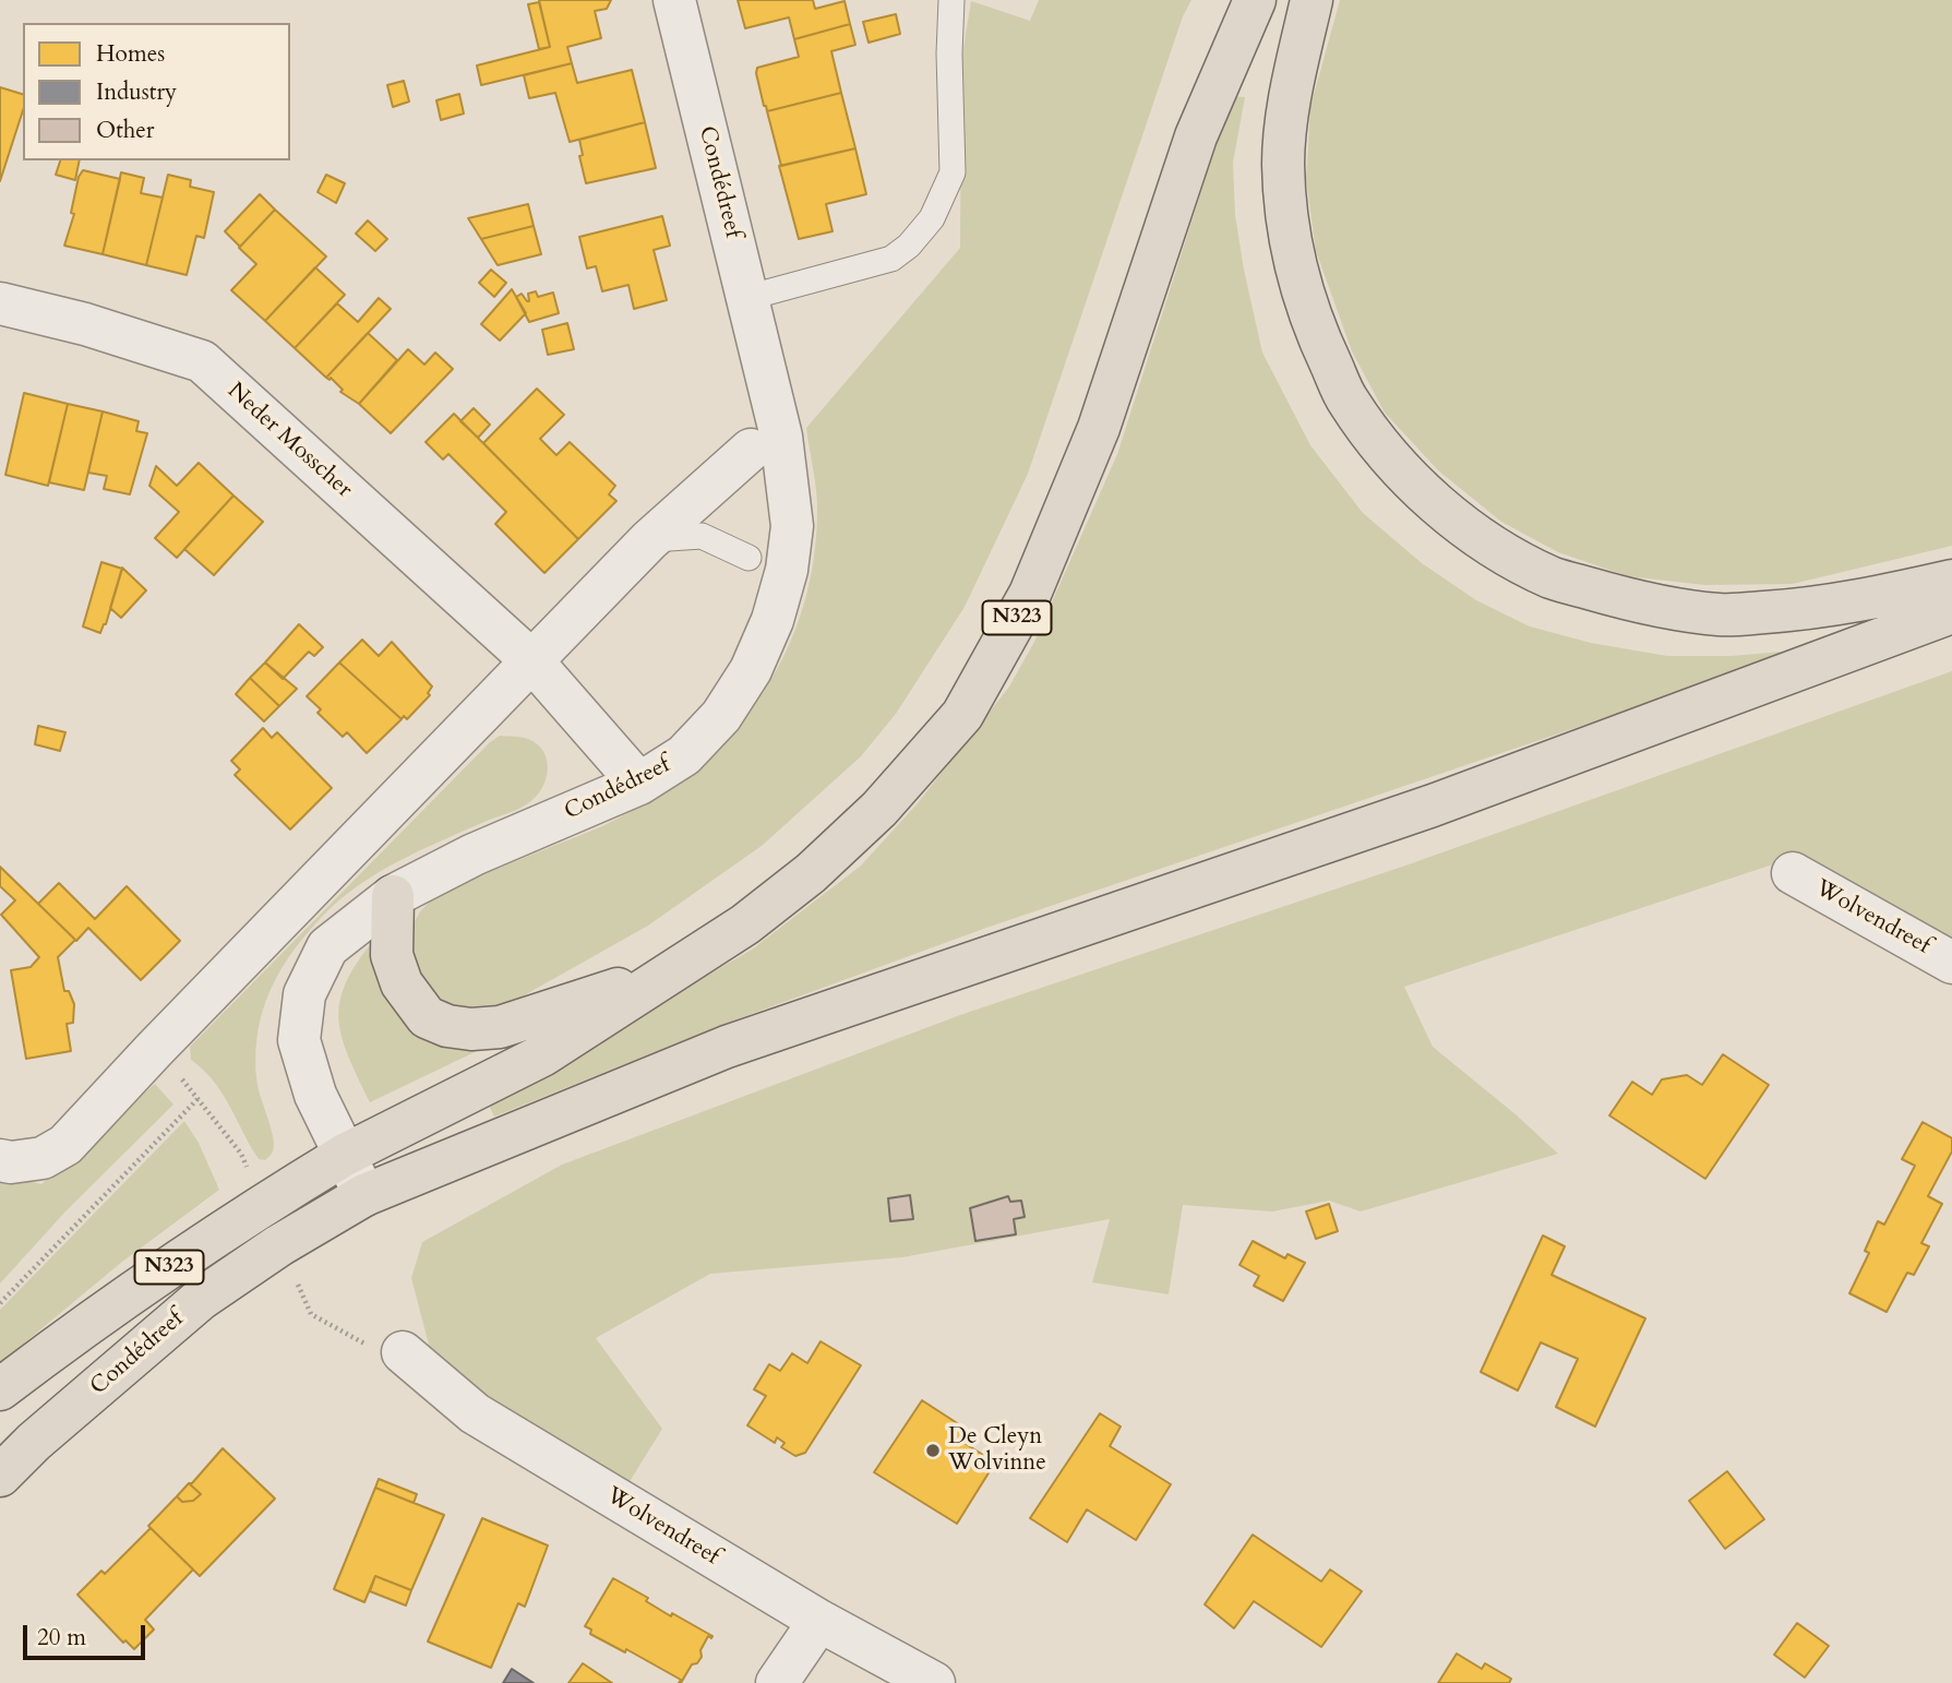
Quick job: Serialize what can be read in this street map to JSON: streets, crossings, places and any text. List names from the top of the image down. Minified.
{"streets":{"main road":["Condédreef","N323"],"street":["Neder Mosscher","Wolvendreef"]},"crossings":[["Condédreef","Neder Mosscher"],["Condédreef","N323"]],"places":["De Cleyn Wolvinne"],"legend":["Homes","Industry","Other"],"scale_bar":"20 m"}
